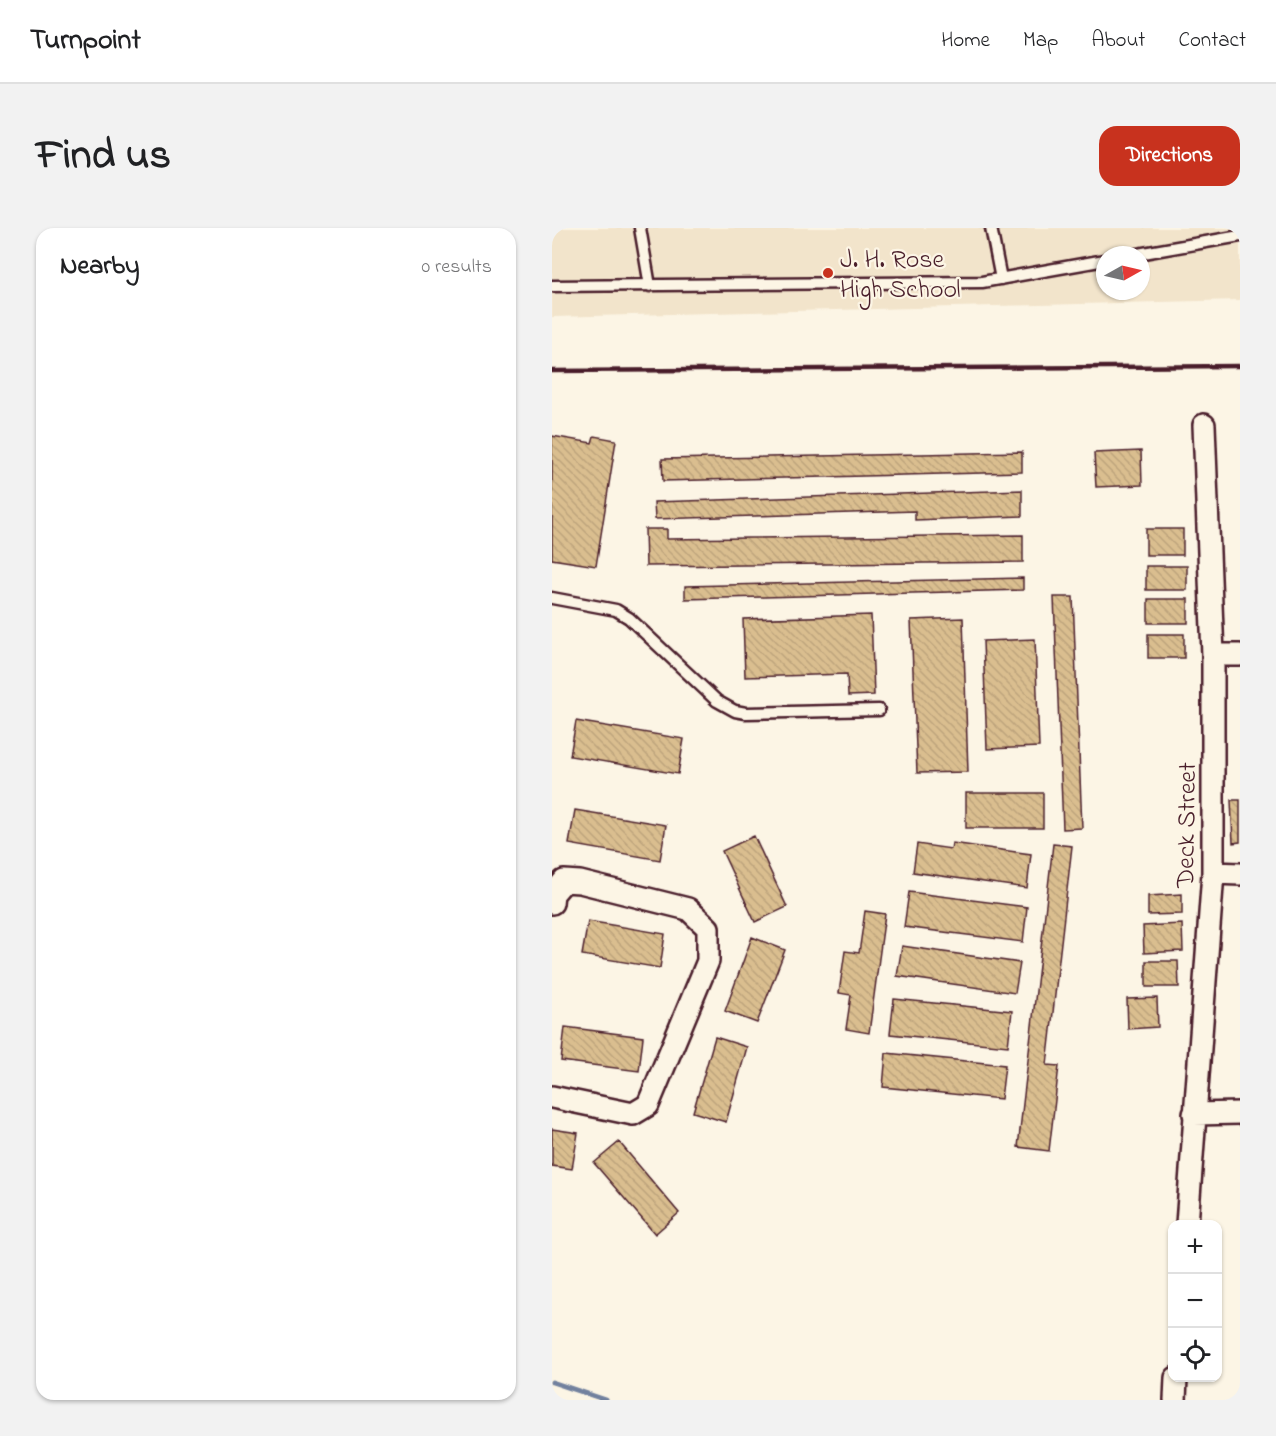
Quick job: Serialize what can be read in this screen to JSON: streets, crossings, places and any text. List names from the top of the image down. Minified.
{"streets":{"street":["Deck Street"]},"places":["J. H. Rose High School"],"north":"right","page":{"header":"Turnpoint","nav":["Home","Map","About","Contact"],"title":"Find us","buttons":"Directions","heading":["Nearby","0 results"],"map_buttons":["+","−"]}}
